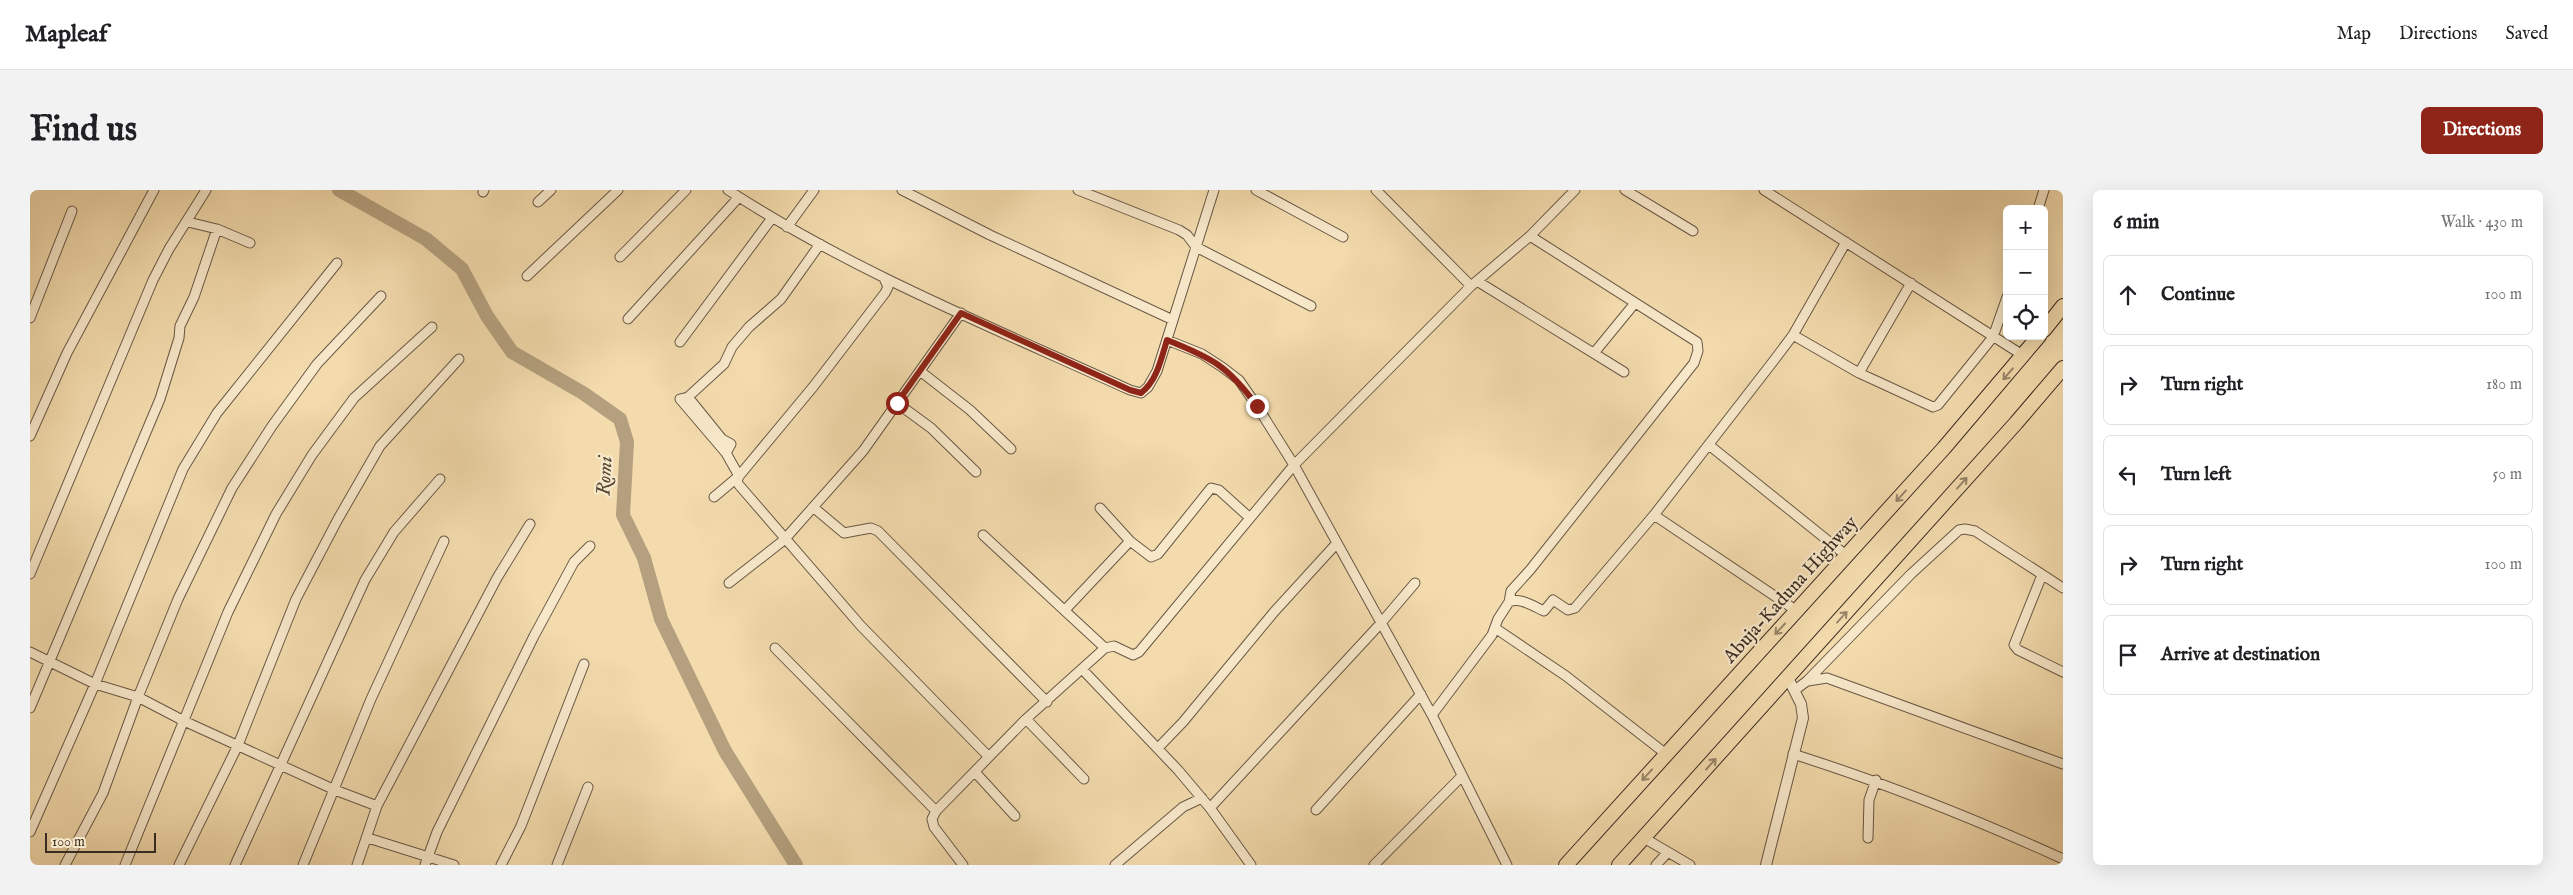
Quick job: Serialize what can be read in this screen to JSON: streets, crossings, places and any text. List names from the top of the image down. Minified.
{"streets":{"highway":["Abuja-Kaduna Highway"]},"water":["Romi"],"scale_bar":"100 m","page":{"header":"Mapleaf","nav":["Map","Directions","Saved"],"buttons":"Directions","title":"Find us","heading":["6 min","Walk · 430 m"],"map_buttons":["+","−"],"list":[["Continue","100 m"],["Turn right","180 m"],["Turn left","50 m"],["Turn right","100 m"],"Arrive at destination"],"scale":"100 m"}}
